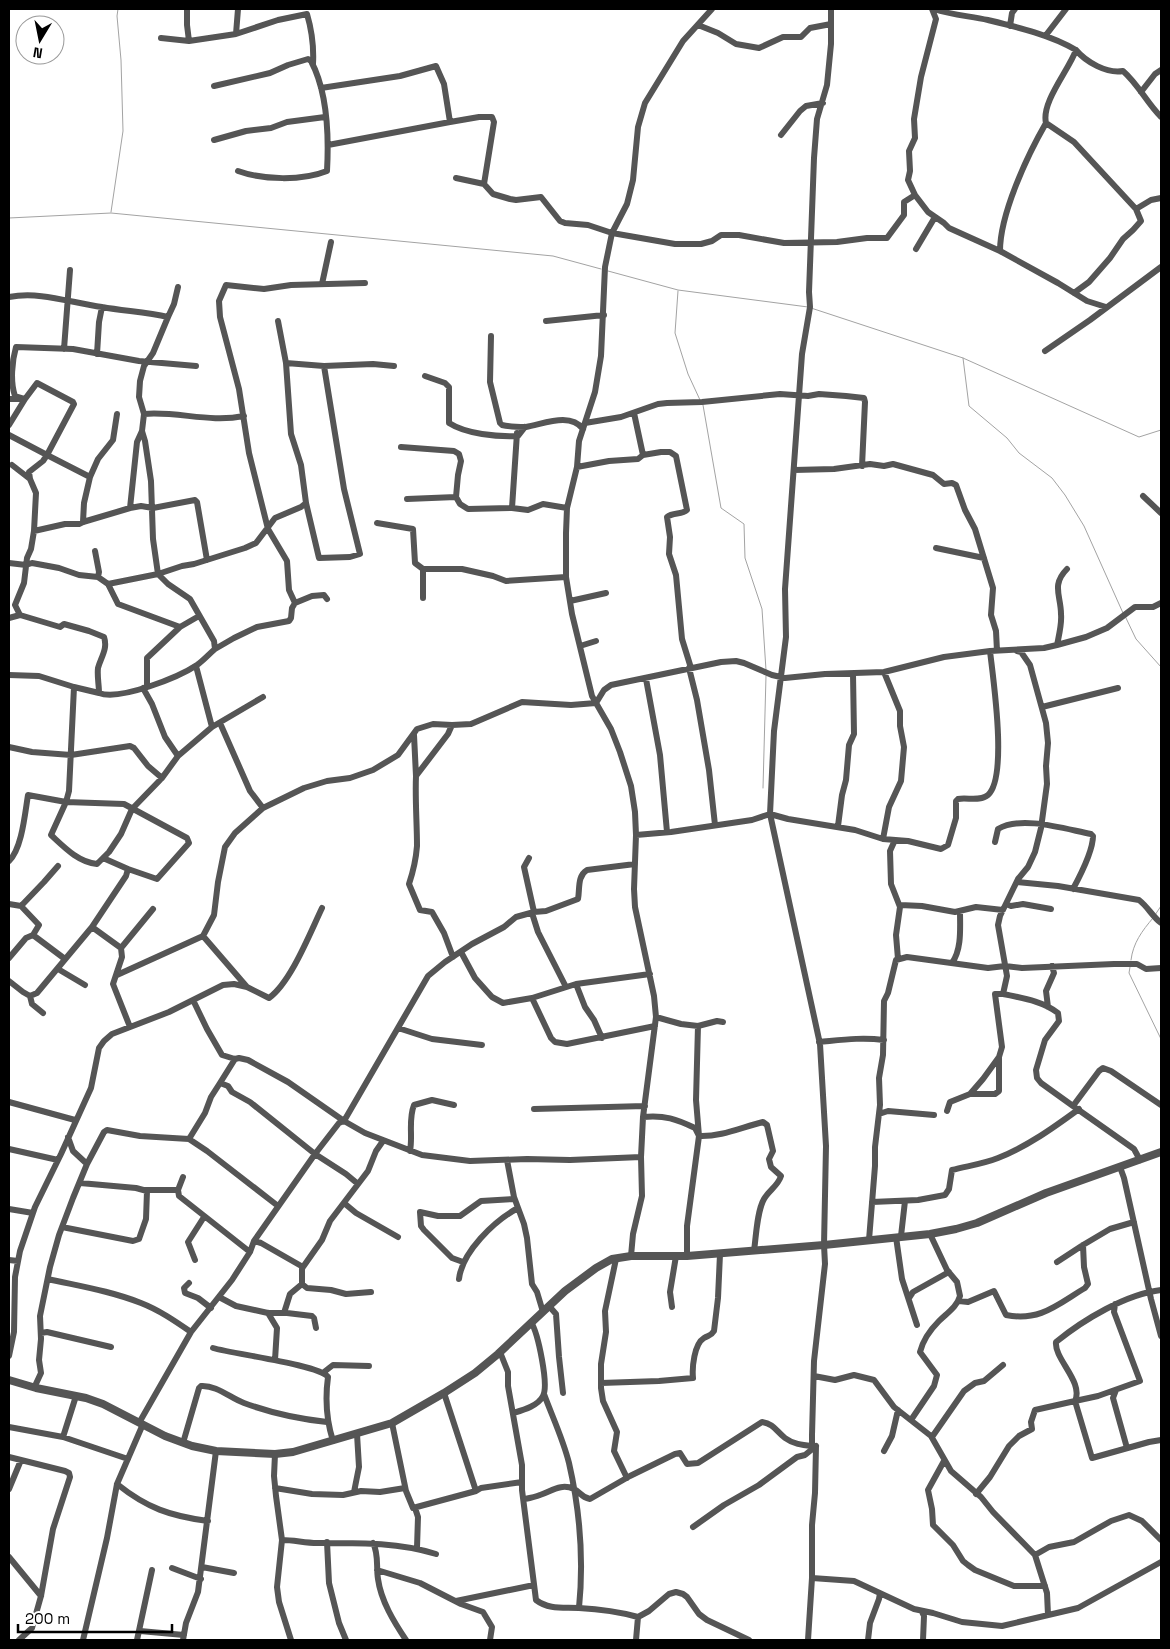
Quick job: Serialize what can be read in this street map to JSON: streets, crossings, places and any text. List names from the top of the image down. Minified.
{"scale_bar":"200 m","north":"bottom"}
